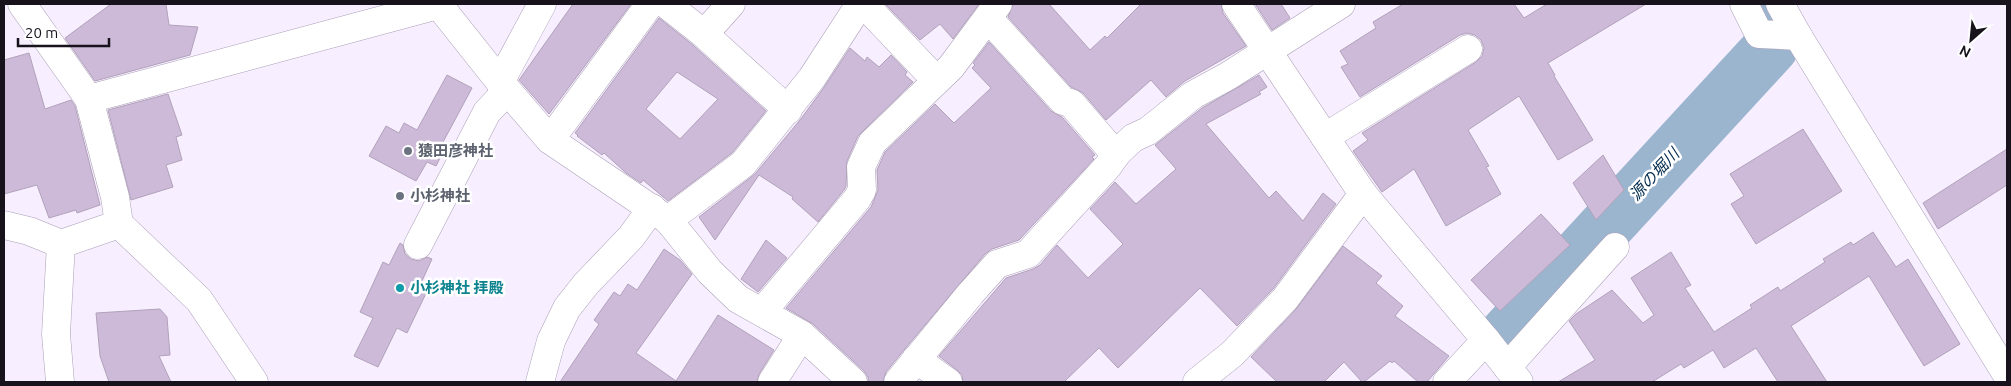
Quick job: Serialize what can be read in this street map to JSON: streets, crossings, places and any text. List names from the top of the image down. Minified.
{"water":["源の堀川"],"places":["猿田彦神社","小杉神社","小杉神社 拝殿"],"scale_bar":"20 m","north":"bottom left"}
